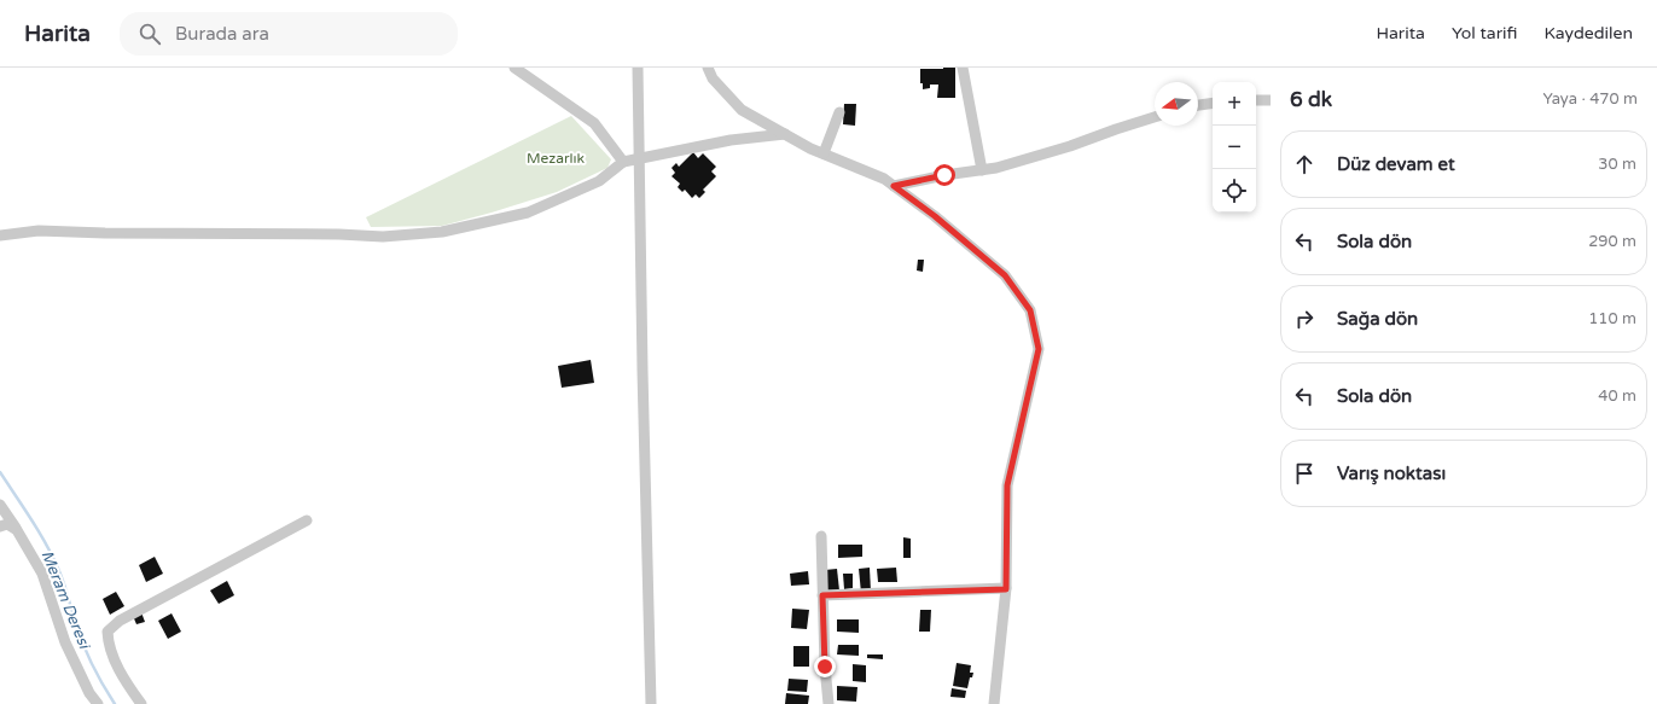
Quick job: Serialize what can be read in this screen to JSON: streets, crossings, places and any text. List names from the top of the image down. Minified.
{"water":["Meram Deresi"],"parks":["Mezarlık"],"north":"left","page":{"header":"Harita","search":"Burada ara","nav":["Harita","Yol tarifi","Kaydedilen"],"heading":["6 dk","Yaya · 470 m"],"map_buttons":["+","−"],"list":[["Düz devam et","30 m"],["Sola dön","290 m"],["Sağa dön","110 m"],["Sola dön","40 m"],"Varış noktası"]}}
